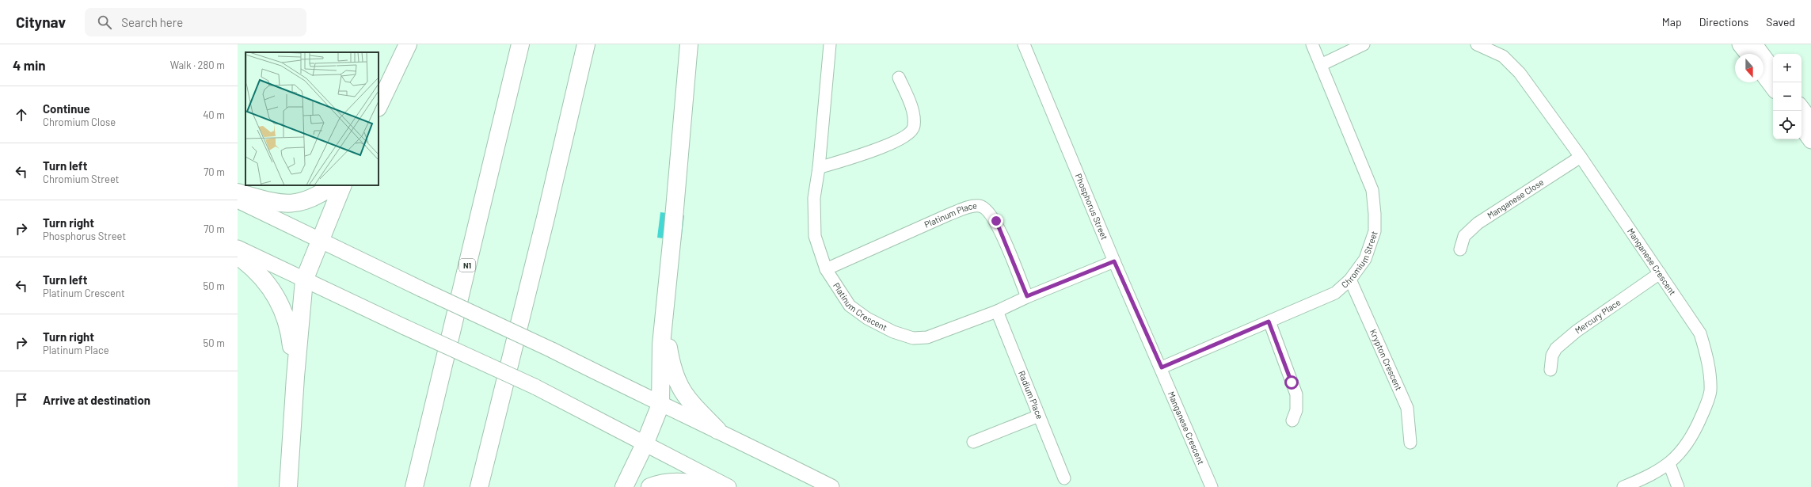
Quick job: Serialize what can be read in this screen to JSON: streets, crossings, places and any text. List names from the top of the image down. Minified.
{"streets":{"highway":["N1"],"street":["Manganese Close","Phosphorus Street","Platinum Place","Chromium Street","Manganese Crescent","Platinum Crescent","Mercury Place","Krypton Crescent","Radium Place"]},"crossings":[["Manganese Close","Manganese Crescent"],["Phosphorus Street","Chromium Street"],["Phosphorus Street","Manganese Crescent"],["Phosphorus Street","Platinum Crescent"],["Platinum Place","Platinum Crescent"],["Chromium Street","Manganese Crescent"],["Chromium Street","Krypton Crescent"],["Manganese Crescent","Mercury Place"],["Platinum Crescent","Radium Place"]],"north":"bottom","page":{"header":"Citynav","search":"Search here","nav":["Map","Directions","Saved"],"heading":["4 min","Walk · 280 m"],"map_buttons":["+","−"],"list":[["Continue","Chromium Close","40 m"],["Turn left","Chromium Street","70 m"],["Turn right","Phosphorus Street","70 m"],["Turn left","Platinum Crescent","50 m"],["Turn right","Platinum Place","50 m"],"Arrive at destination"]}}
